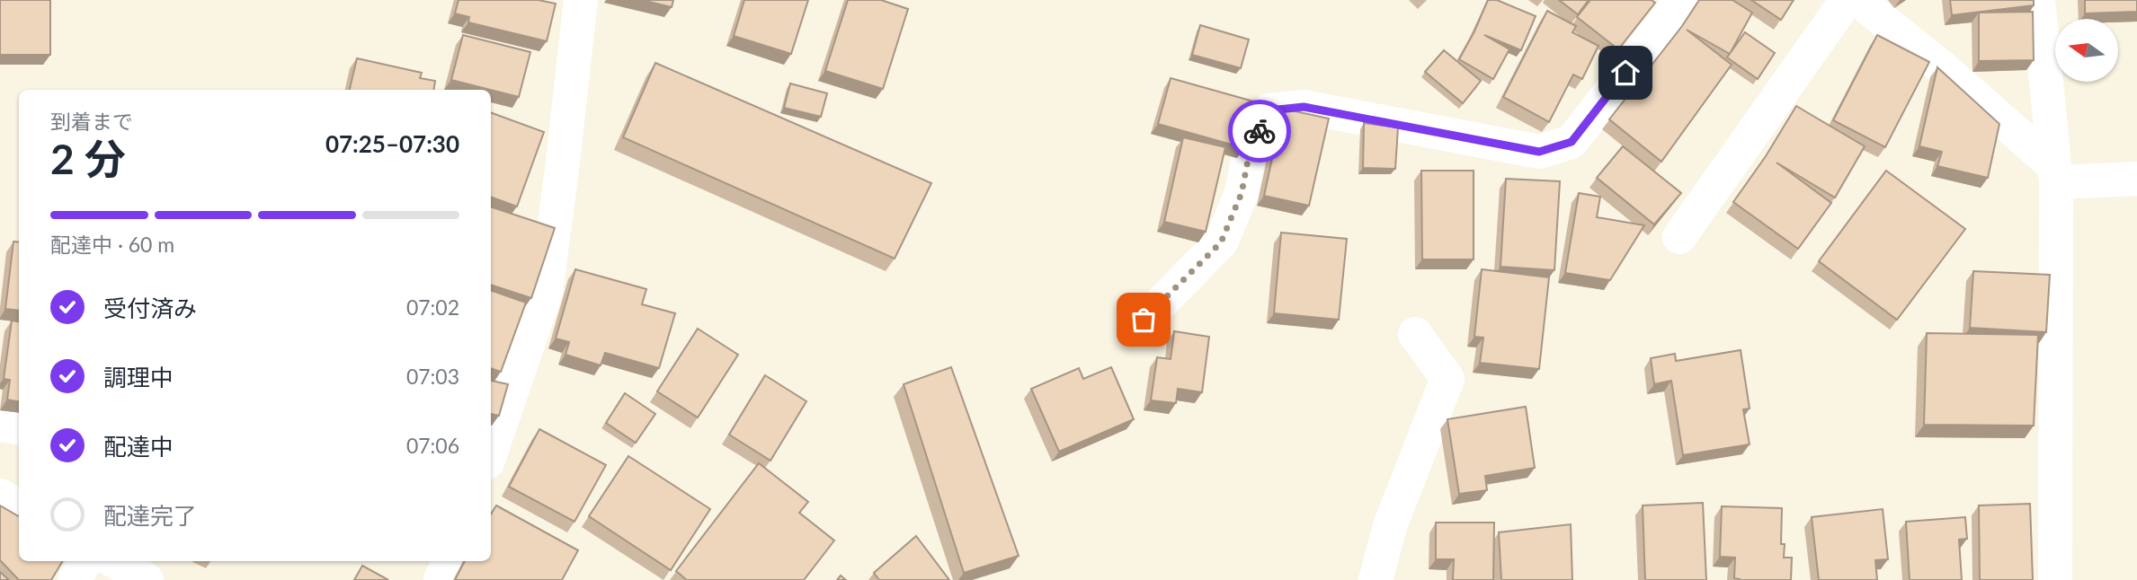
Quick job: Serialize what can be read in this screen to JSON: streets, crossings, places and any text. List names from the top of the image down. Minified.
{"north":"left","page":{"heading":["2 分","到着まで","07:25–07:30"],"bar":"配達中 · 60 m","list":[["受付済み","07:02"],["調理中","07:03"],["配達中","07:06"],"配達完了"]}}
